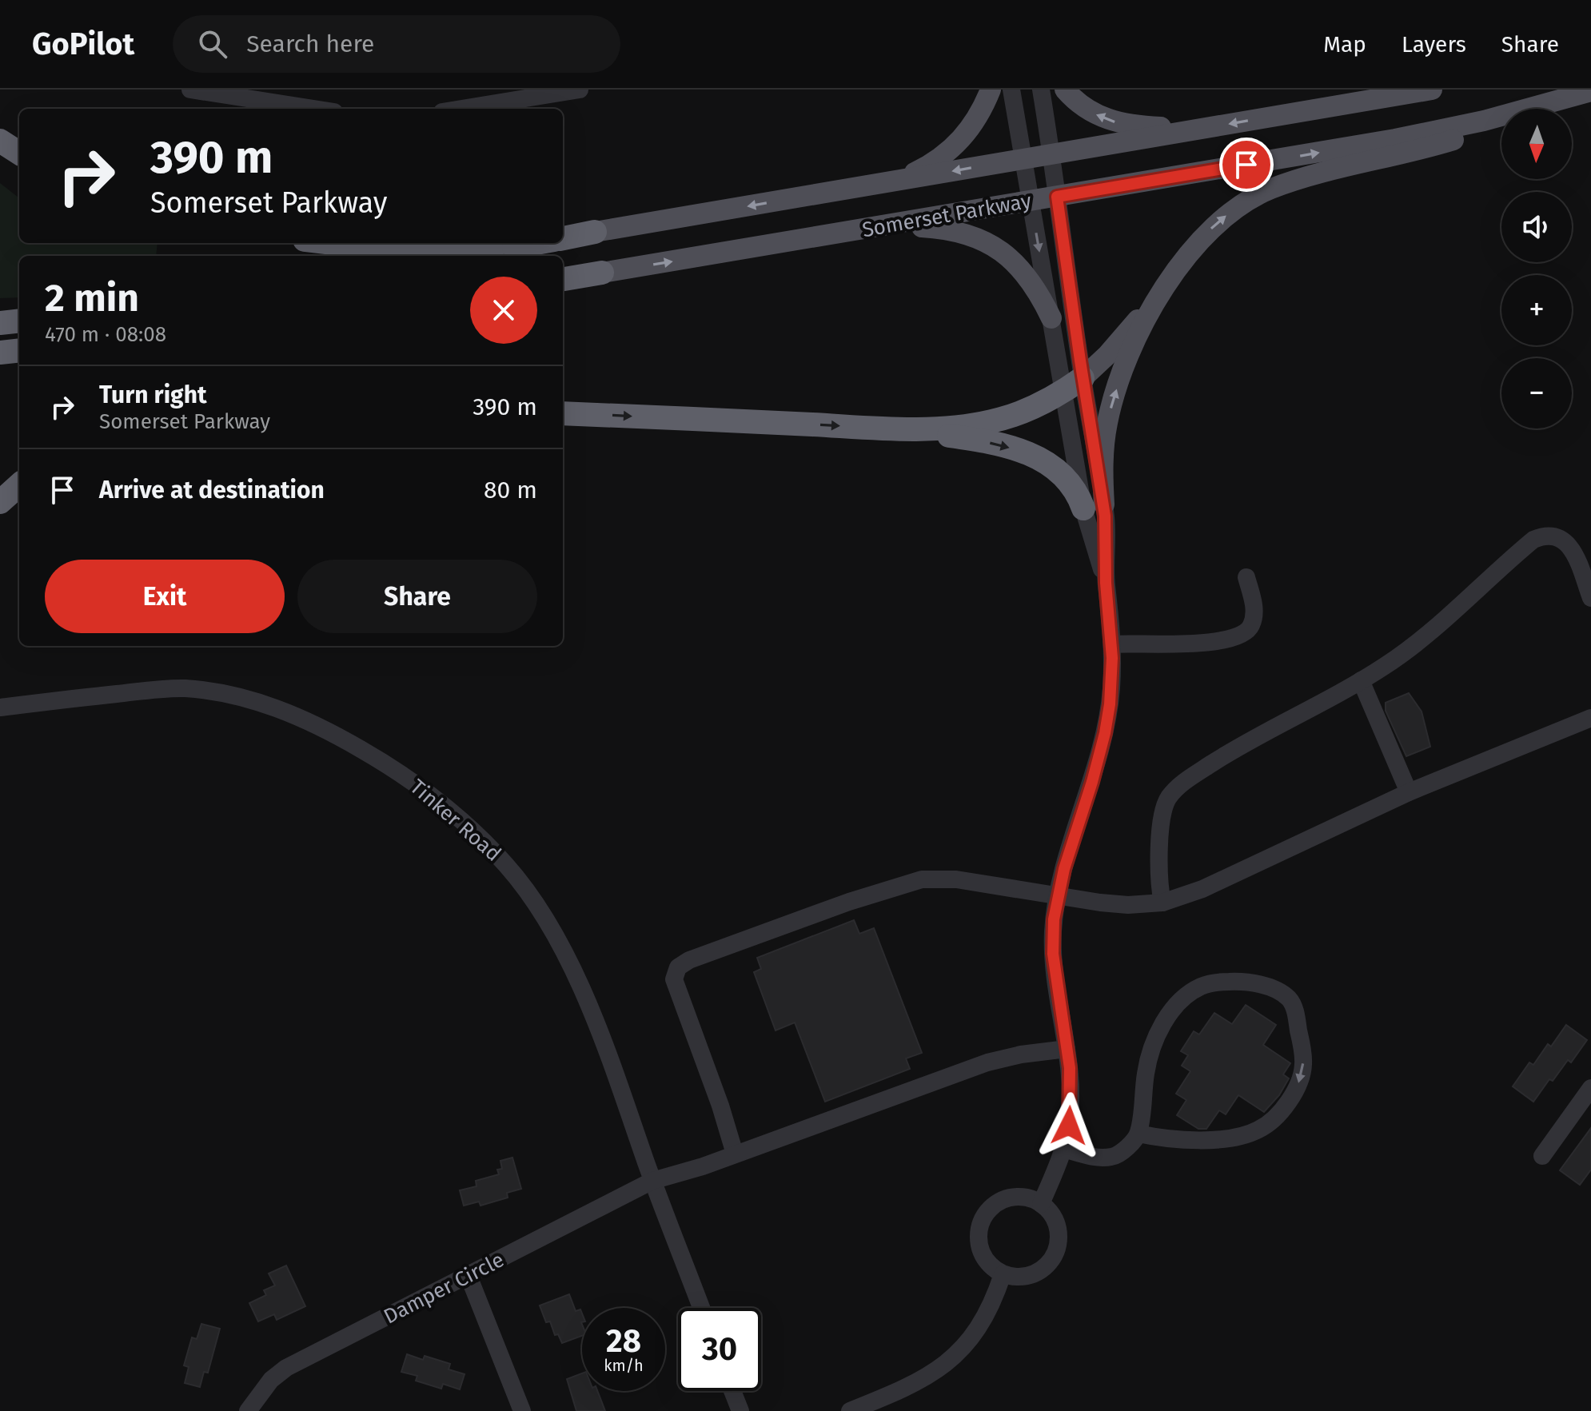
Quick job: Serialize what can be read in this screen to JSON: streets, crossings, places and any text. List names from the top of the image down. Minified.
{"streets":{"main road":["Somerset Parkway"],"street":["Tinker Road","Damper Circle"]},"crossings":[["Tinker Road","Damper Circle"]],"north":"bottom","page":{"header":"GoPilot","search":"Search here","nav":["Map","Layers","Share"],"map_buttons":["+","−"],"turn":["390 m","Somerset Parkway"],"heading":["2 min","470 m · 08:08"],"list":[{"name":"Turn right","note":"Somerset Parkway","value":"390 m"},{"name":"Arrive at destination","value":"80 m"}],"buttons":["Exit","Share"],"speed":"28 km/h","limit":"30"}}
